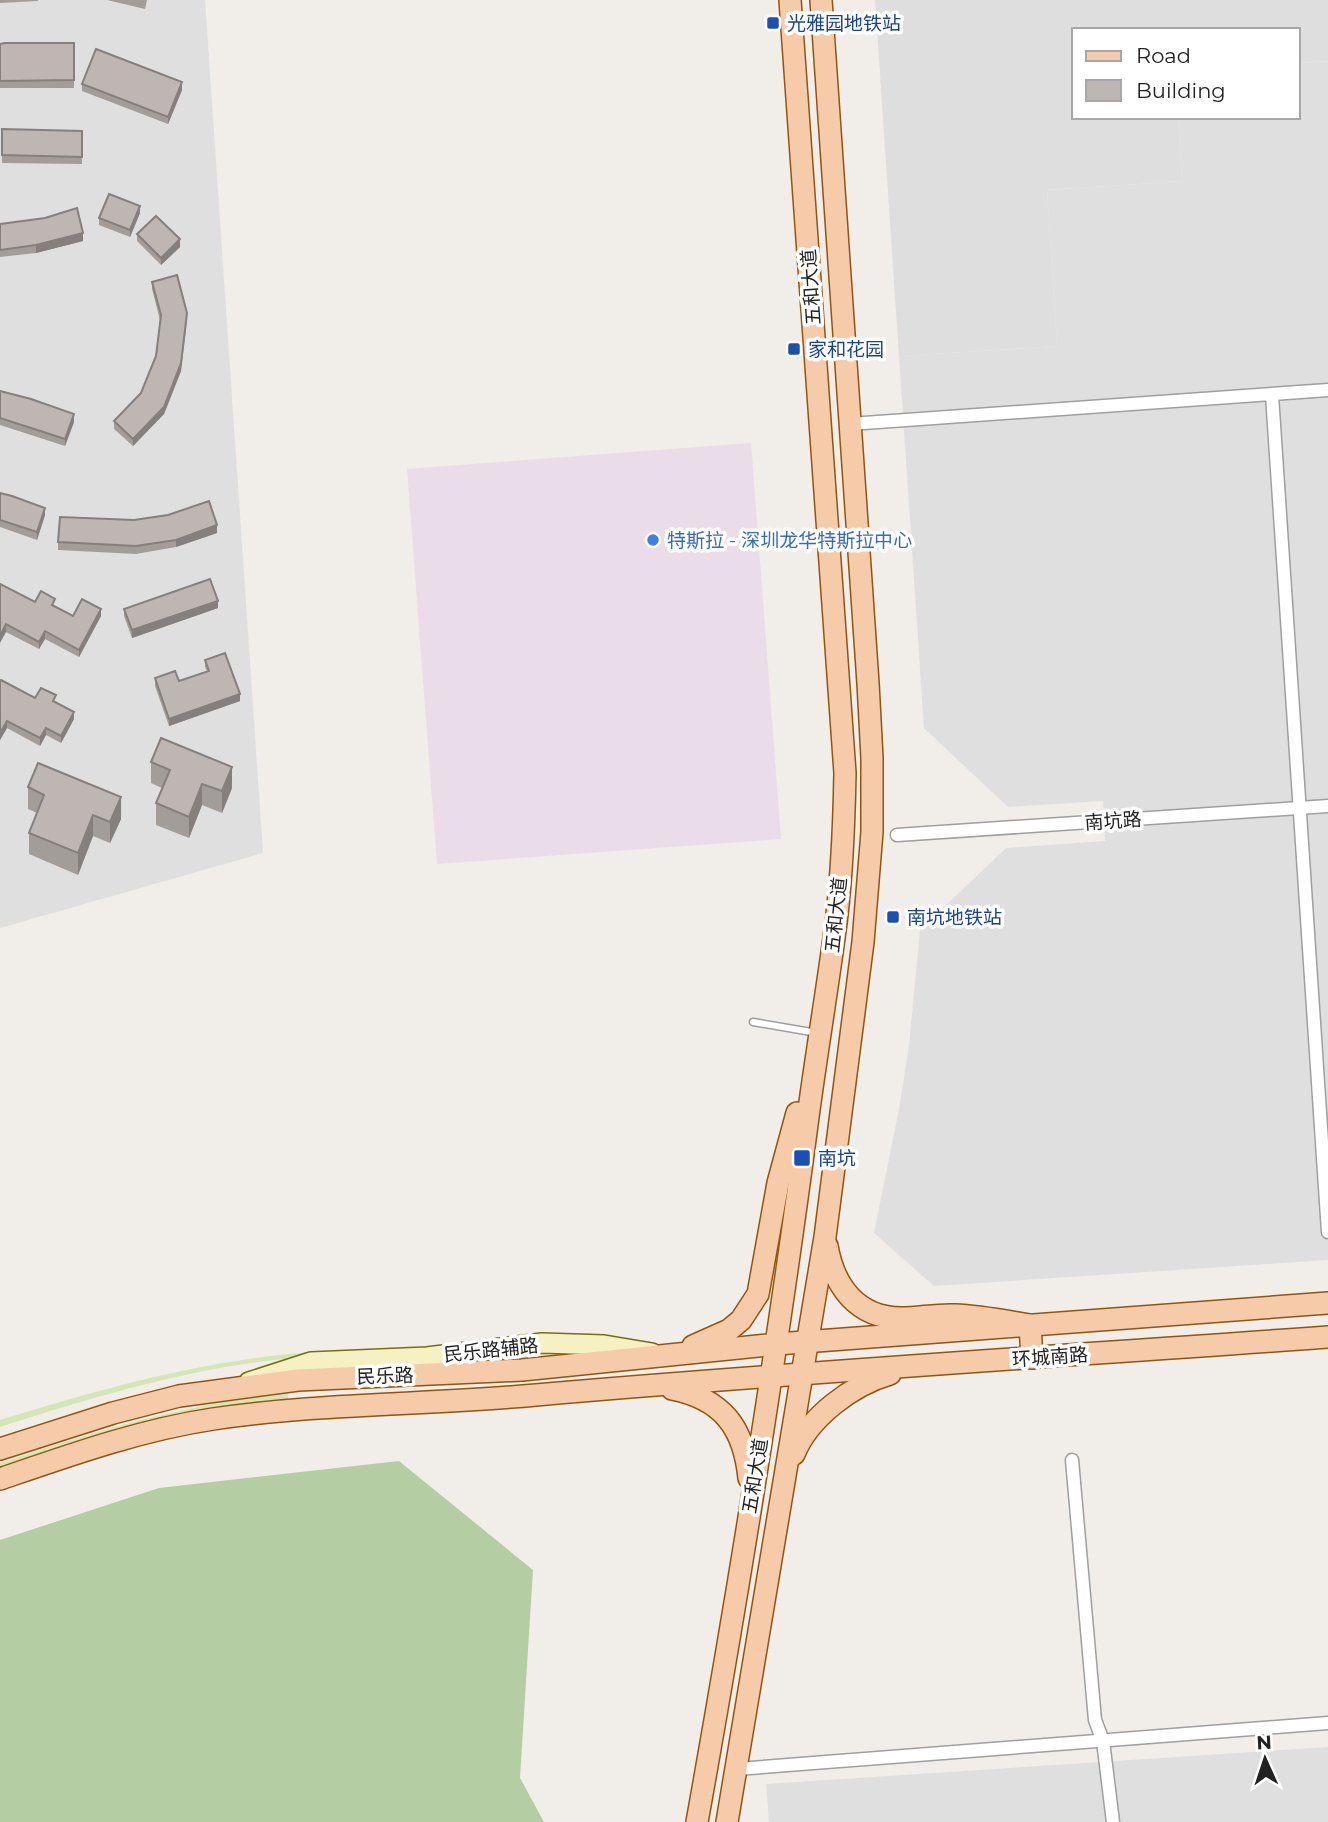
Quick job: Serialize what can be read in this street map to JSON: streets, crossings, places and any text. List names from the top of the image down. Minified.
{"streets":{"main road":["五和大道","民乐路辅路","环城南路","民乐路"],"street":["南坑路"]},"crossings":[["五和大道","环城南路"],["五和大道","民乐路"],["民乐路辅路","民乐路"],["环城南路","民乐路"]],"places":{"transit":["光雅园地铁站","家和花园","南坑地铁站","南坑"],"other":["特斯拉 - 深圳龙华特斯拉中心"]},"legend":["Road","Building"],"north":"top"}
